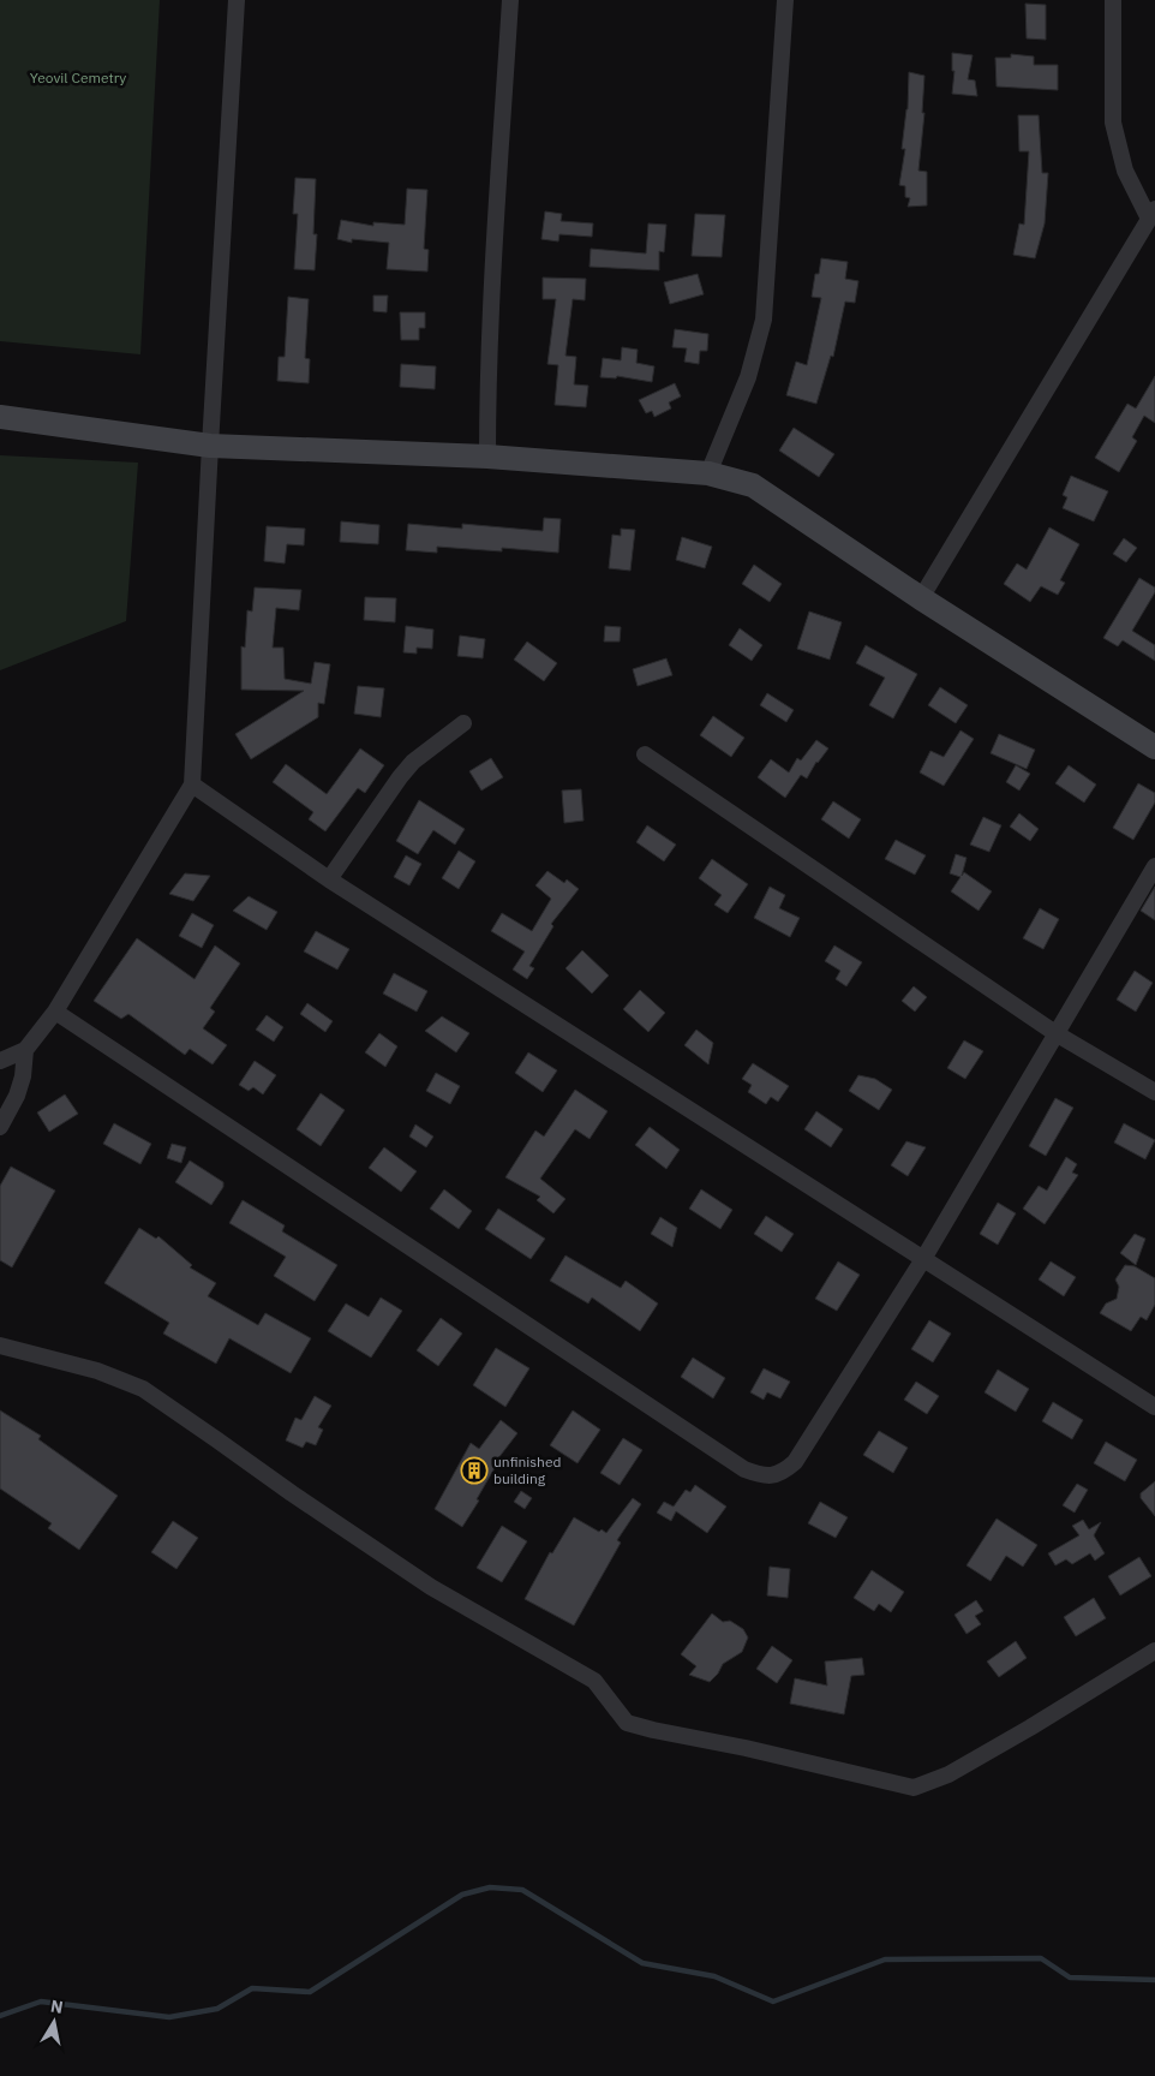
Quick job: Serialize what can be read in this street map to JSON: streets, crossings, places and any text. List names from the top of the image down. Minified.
{"parks":["Yeovil Cemetry"],"places":{"building":["unfinished building"]},"north":"top"}
